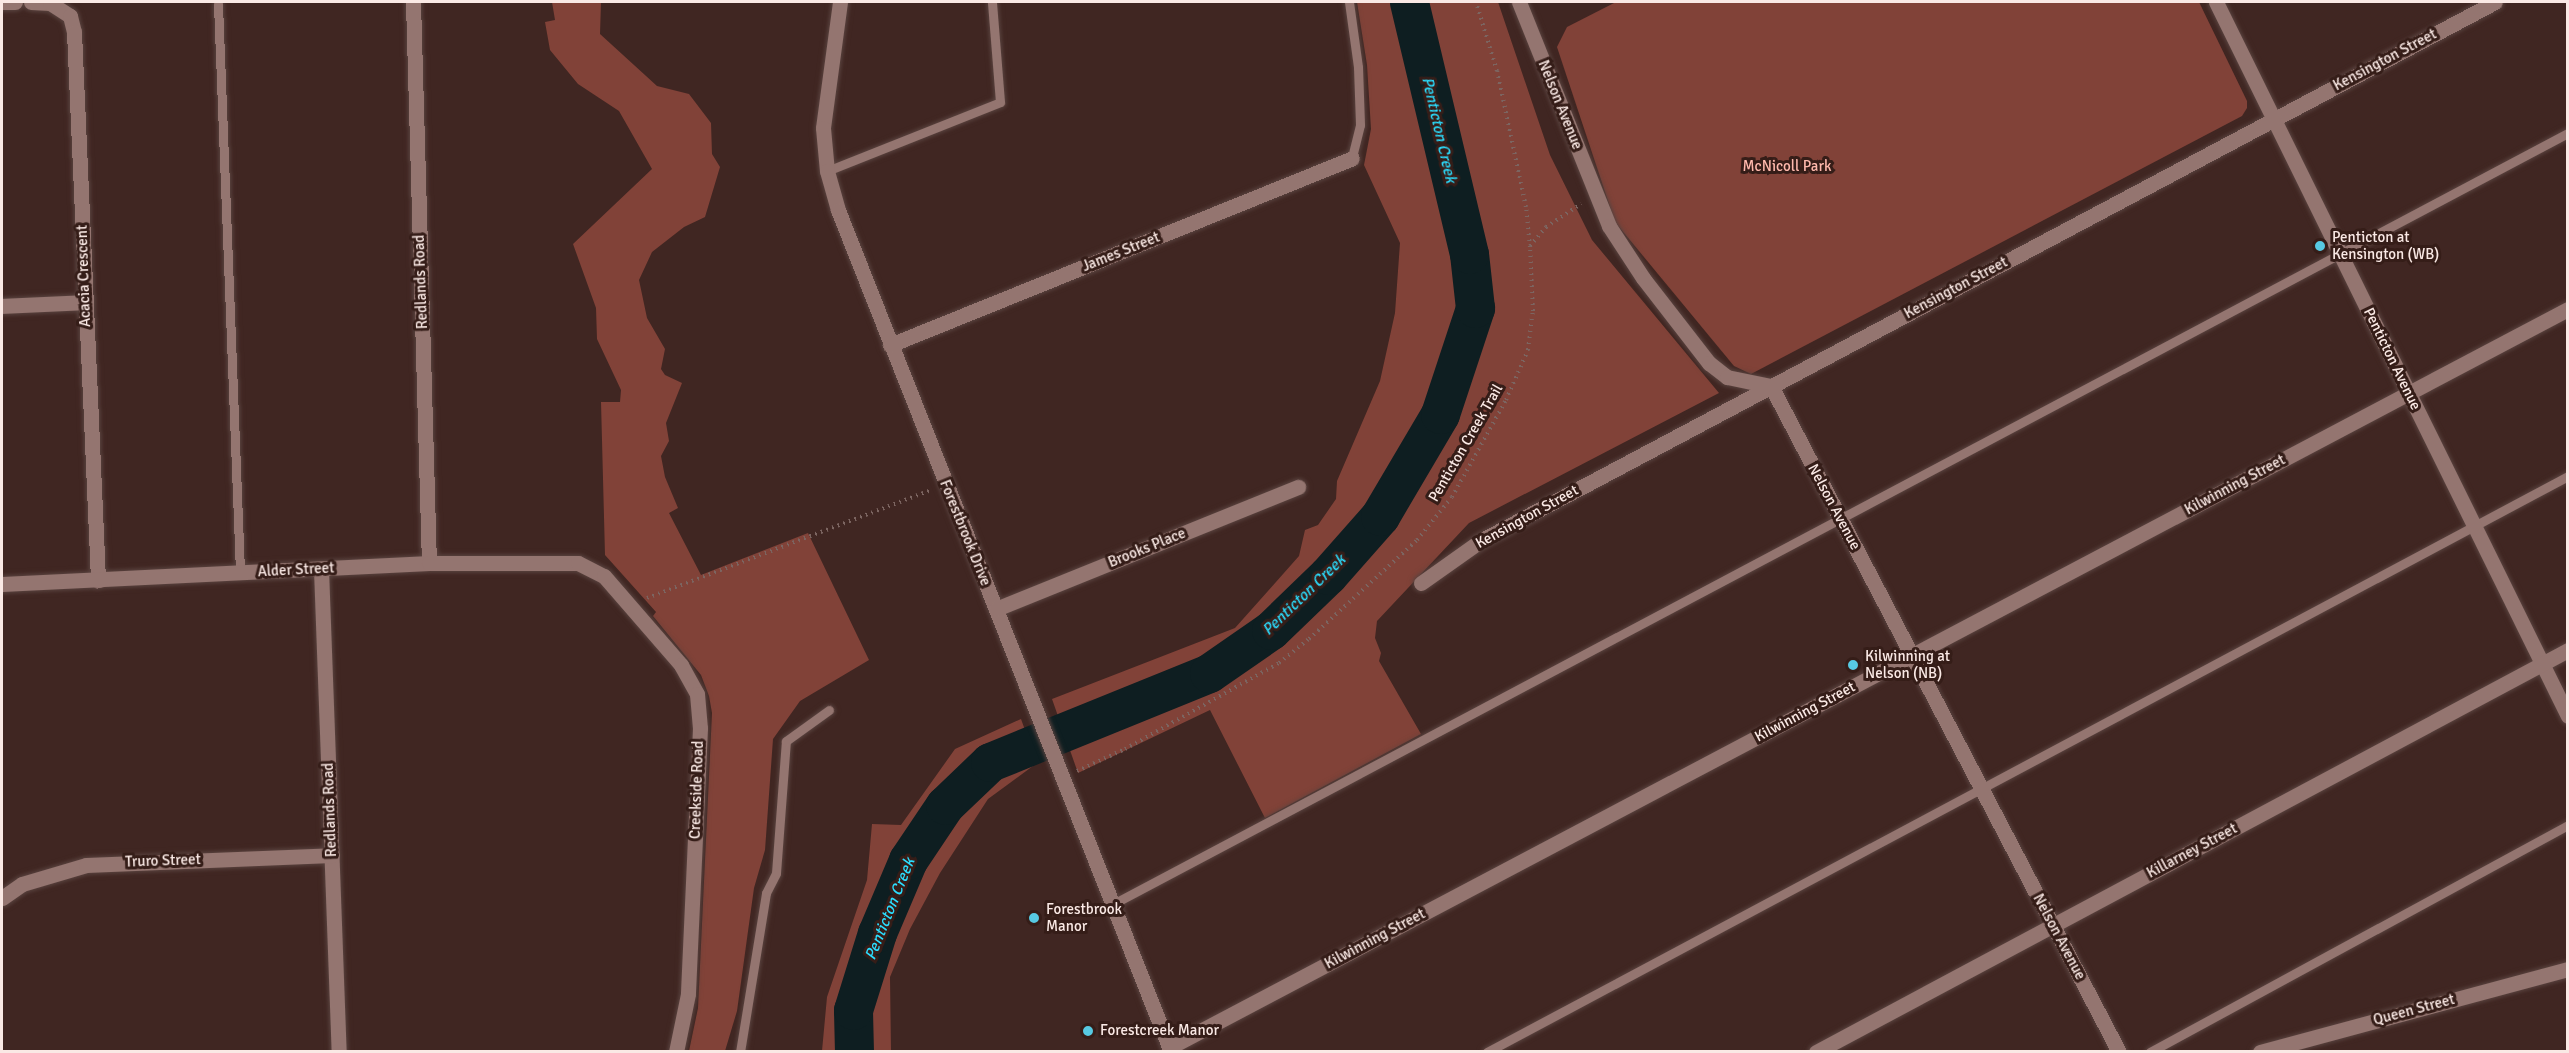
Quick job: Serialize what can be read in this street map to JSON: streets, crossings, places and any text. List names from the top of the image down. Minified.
{"streets":{"street":["Kensington Street","Nelson Avenue","James Street","Acacia Crescent","Redlands Road","Penticton Avenue","Kilwinning Street","Forestbrook Drive","Brooks Place","Alder Street","Creekside Road","Killarney Street","Truro Street","Queen Street"],"path":["Penticton Creek Trail"]},"crossings":[["Kensington Street","Nelson Avenue"],["Kensington Street","Penticton Avenue"],["Nelson Avenue","Kilwinning Street"],["Nelson Avenue","Killarney Street"],["James Street","Forestbrook Drive"],["Acacia Crescent","Alder Street"],["Redlands Road","Alder Street"],["Redlands Road","Truro Street"],["Penticton Avenue","Kilwinning Street"],["Penticton Avenue","Killarney Street"],["Penticton Creek Trail","Forestbrook Drive"],["Kilwinning Street","Forestbrook Drive"],["Forestbrook Drive","Brooks Place"],["Alder Street","Creekside Road"]],"water":["Penticton Creek"],"parks":["McNicoll Park"],"places":["Penticton at Kensington (WB)","Kilwinning at Nelson (NB)","Forestbrook Manor","Forestcreek Manor"]}
